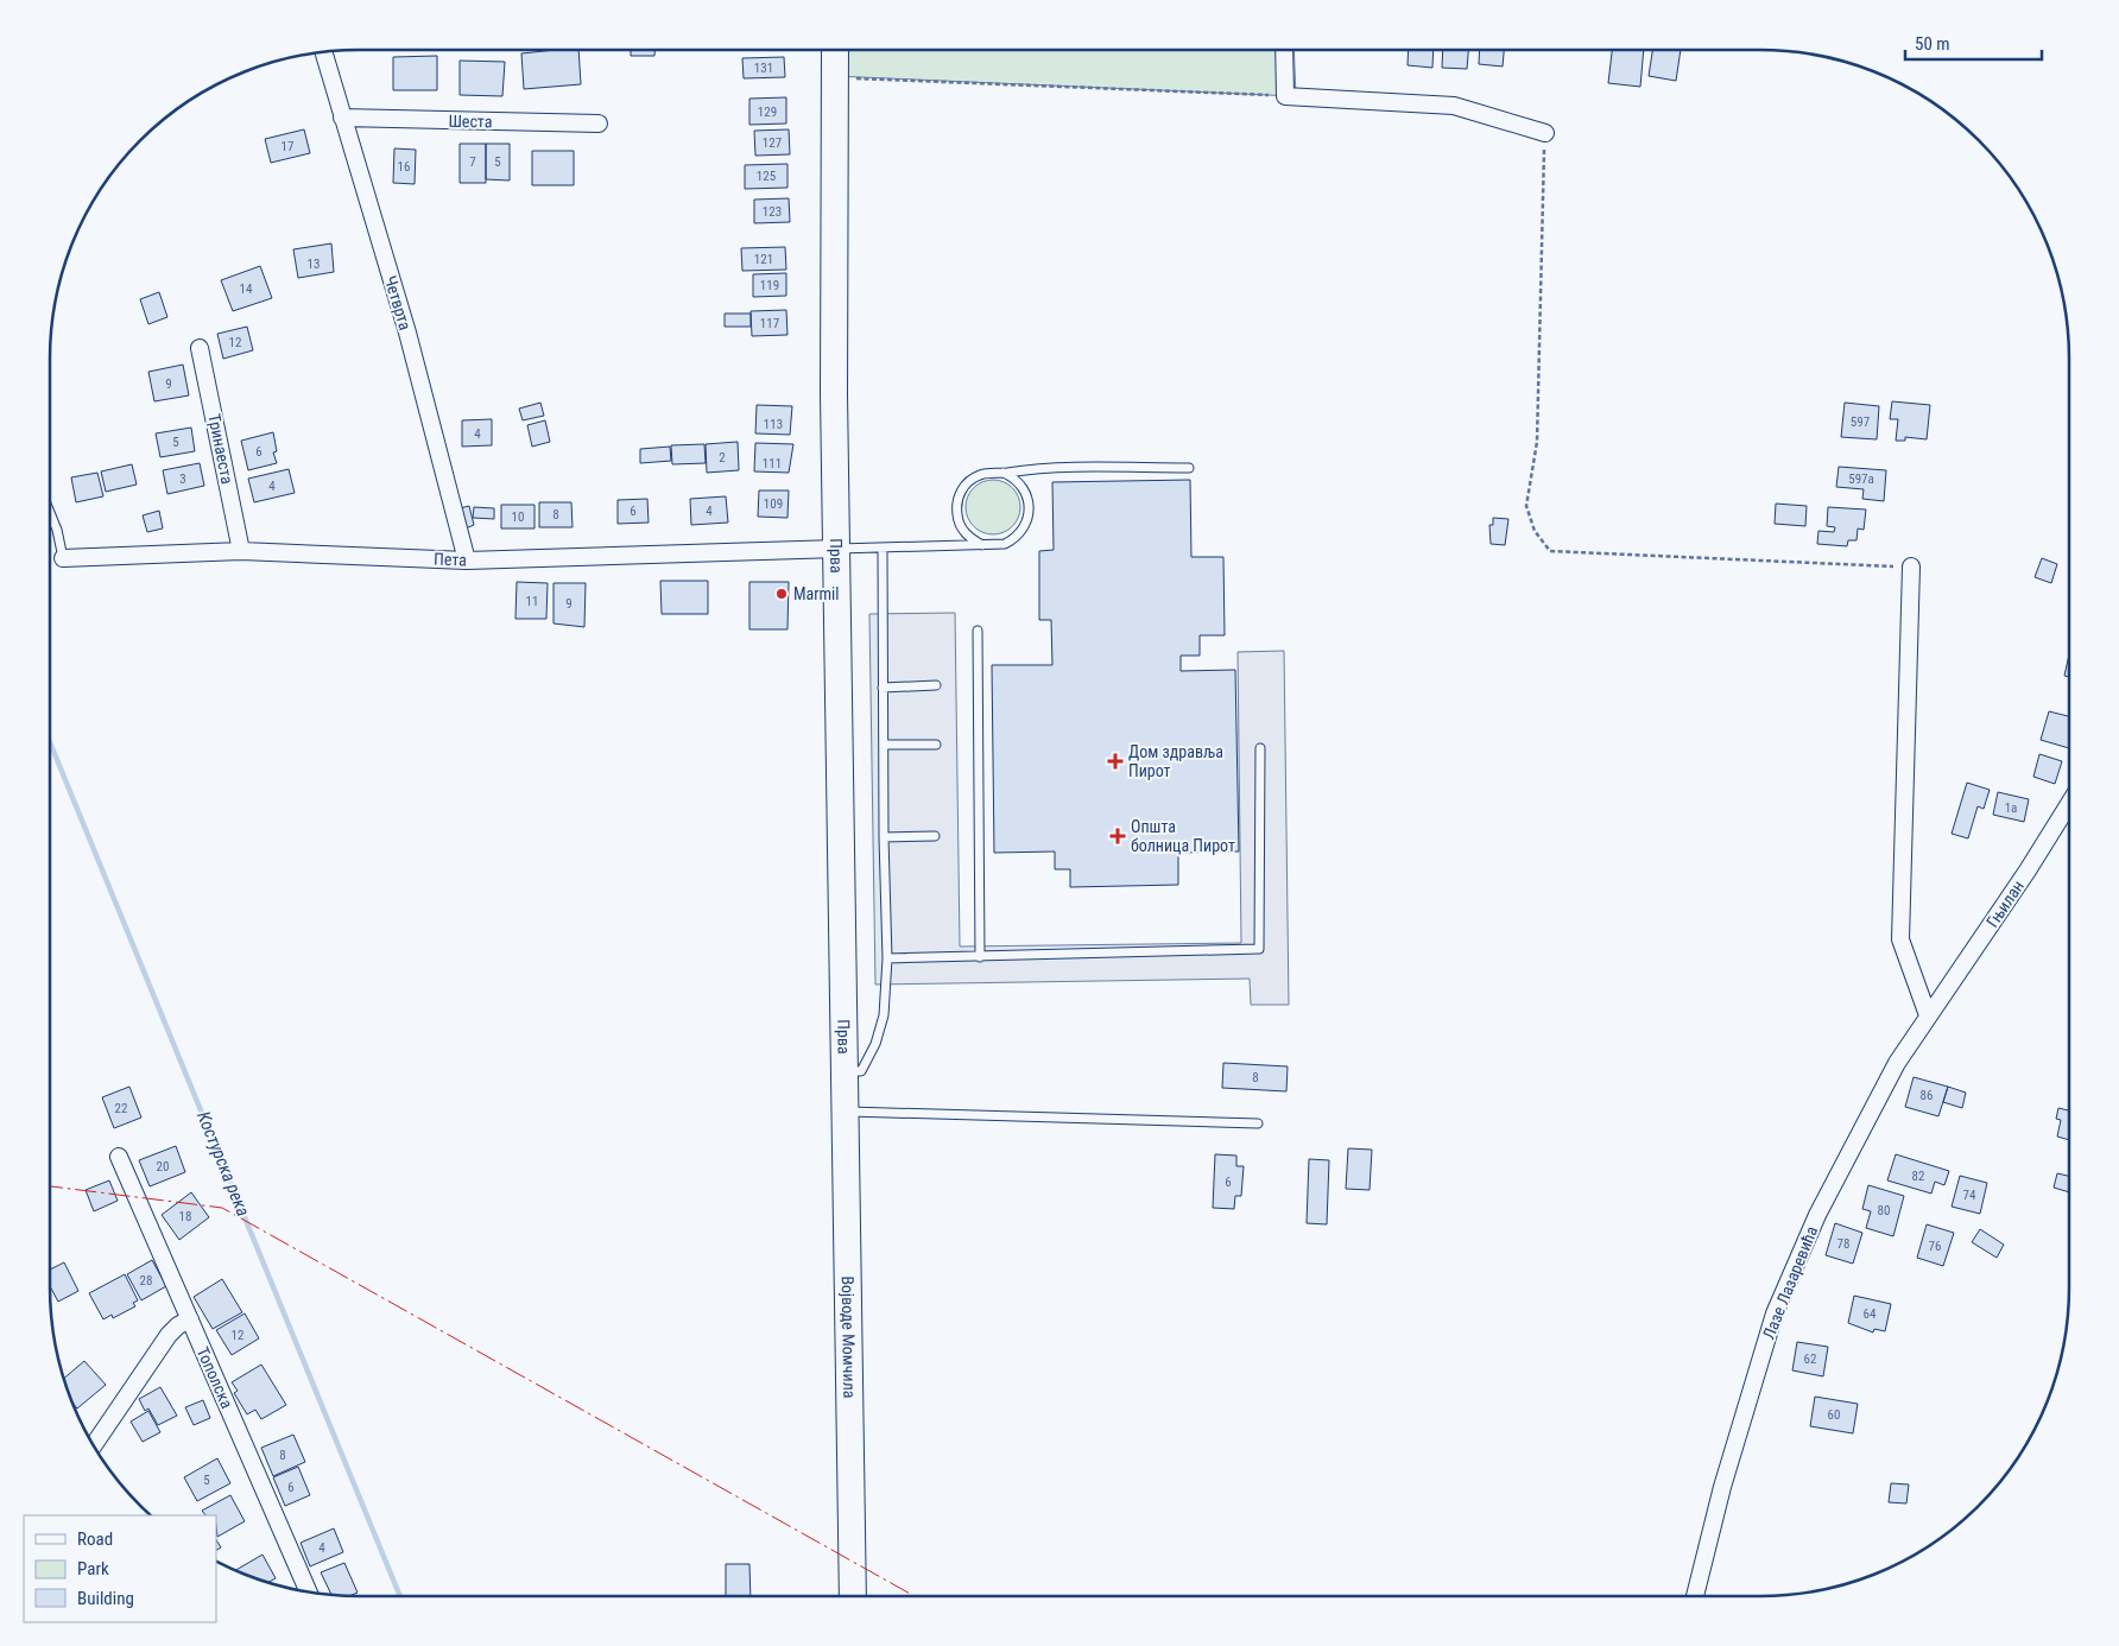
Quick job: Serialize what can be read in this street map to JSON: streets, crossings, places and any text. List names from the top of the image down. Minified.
{"streets":{"main road":["Прва","Војводе Момчила"],"street":["Шеста","Четврта","Тринаеста","Пета","Гњилан","Лазе Лазаревића","Тополска"]},"crossings":[["Шеста","Четврта"],["Четврта","Пета"],["Тринаеста","Пета"],["Прва","Пета"],["Прва","Војводе Момчила"],["Гњилан","Лазе Лазаревића"]],"water":["Костурска река"],"places":{"other":["Marmil"],"health":["Дом здравља Пирот","Општа болница Пирот"]},"house_numbers":["131","129","127","17","7","5","16","125","123","121","13","119","14","117","12","9","597","113","4","5","6","2","111","3","597a","4","109","6","4","8","10","11","9","1a","8","86","22","20","82","6","74","80","18","78","76","28","64","12","62","60","8","5","6","4"],"legend":["Road","Park","Building"],"scale_bar":"50 m"}
